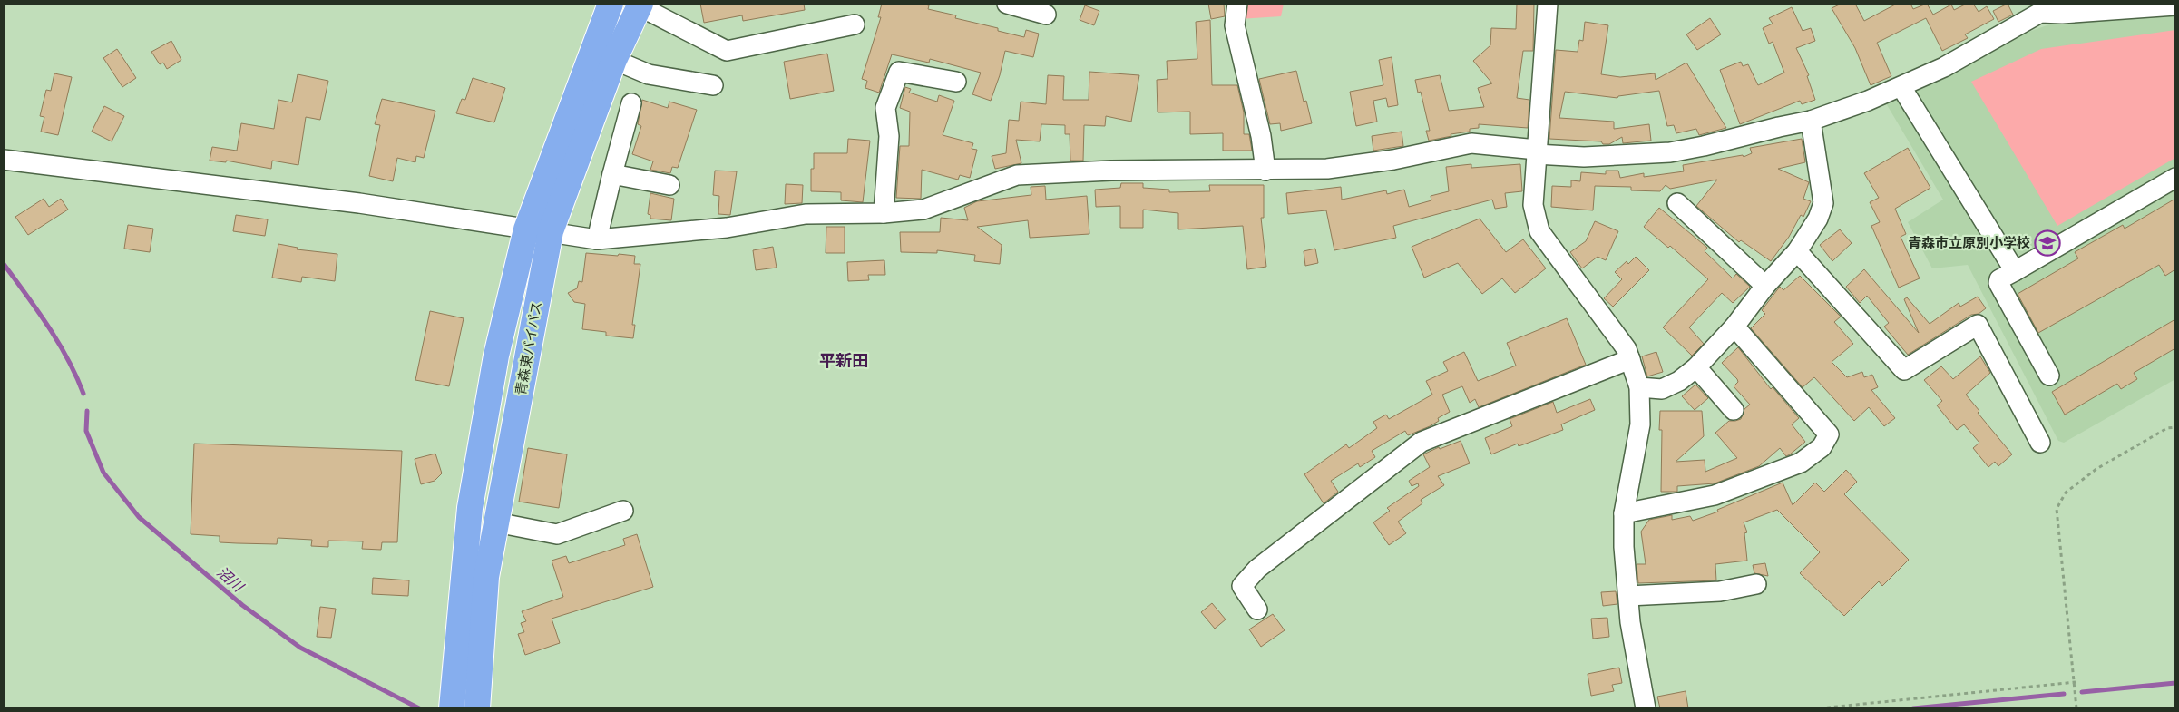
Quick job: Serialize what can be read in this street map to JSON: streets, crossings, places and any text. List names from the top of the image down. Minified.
{"streets":{"highway":["青森東バイパス"]},"districts":["平新田"],"water":["沼川"],"places":{"school or university":["青森市立原別小学校"]}}
